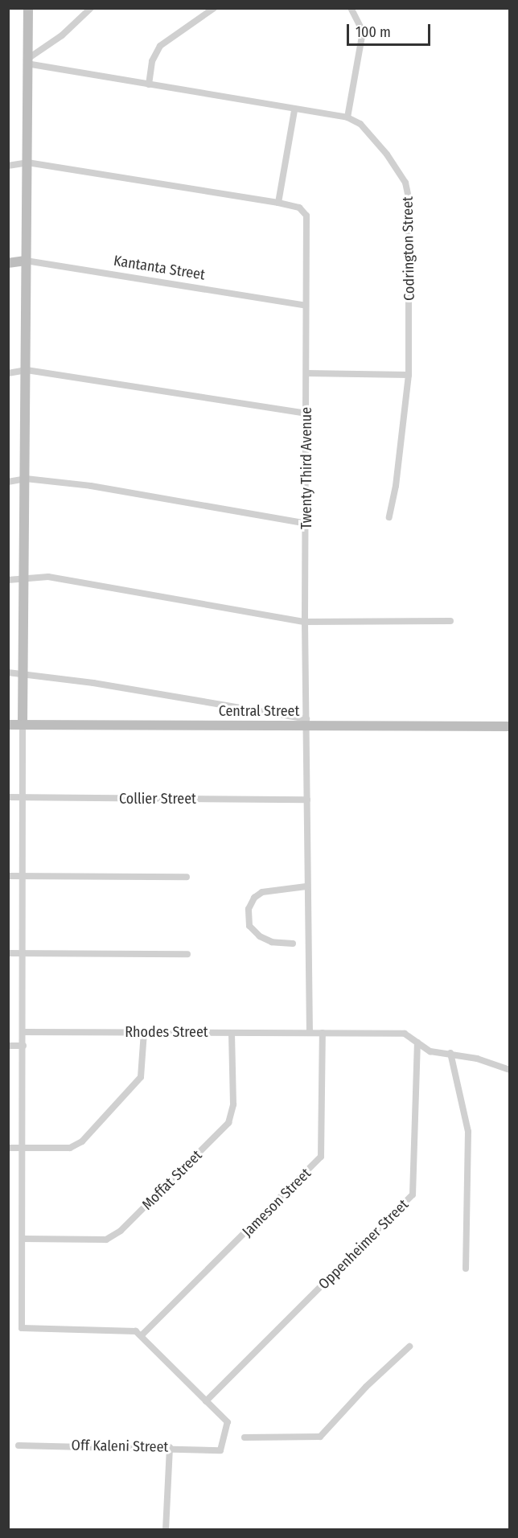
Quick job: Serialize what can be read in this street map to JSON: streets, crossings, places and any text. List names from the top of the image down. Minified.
{"streets":{"main road":["Kantanta Street","Central Street"],"street":["Codrington Street","Twenty Third Avenue","Collier Street","Rhodes Street","Moffat Street","Jameson Street","Oppenheimer Street","Off Kaleni Street"]},"crossings":[["Kantanta Street","Twenty Third Avenue"],["Twenty Third Avenue","Central Street"],["Twenty Third Avenue","Collier Street"],["Twenty Third Avenue","Rhodes Street"],["Rhodes Street","Moffat Street"],["Rhodes Street","Jameson Street"],["Rhodes Street","Oppenheimer Street"],["Oppenheimer Street","Off Kaleni Street"]],"scale_bar":"100 m"}
